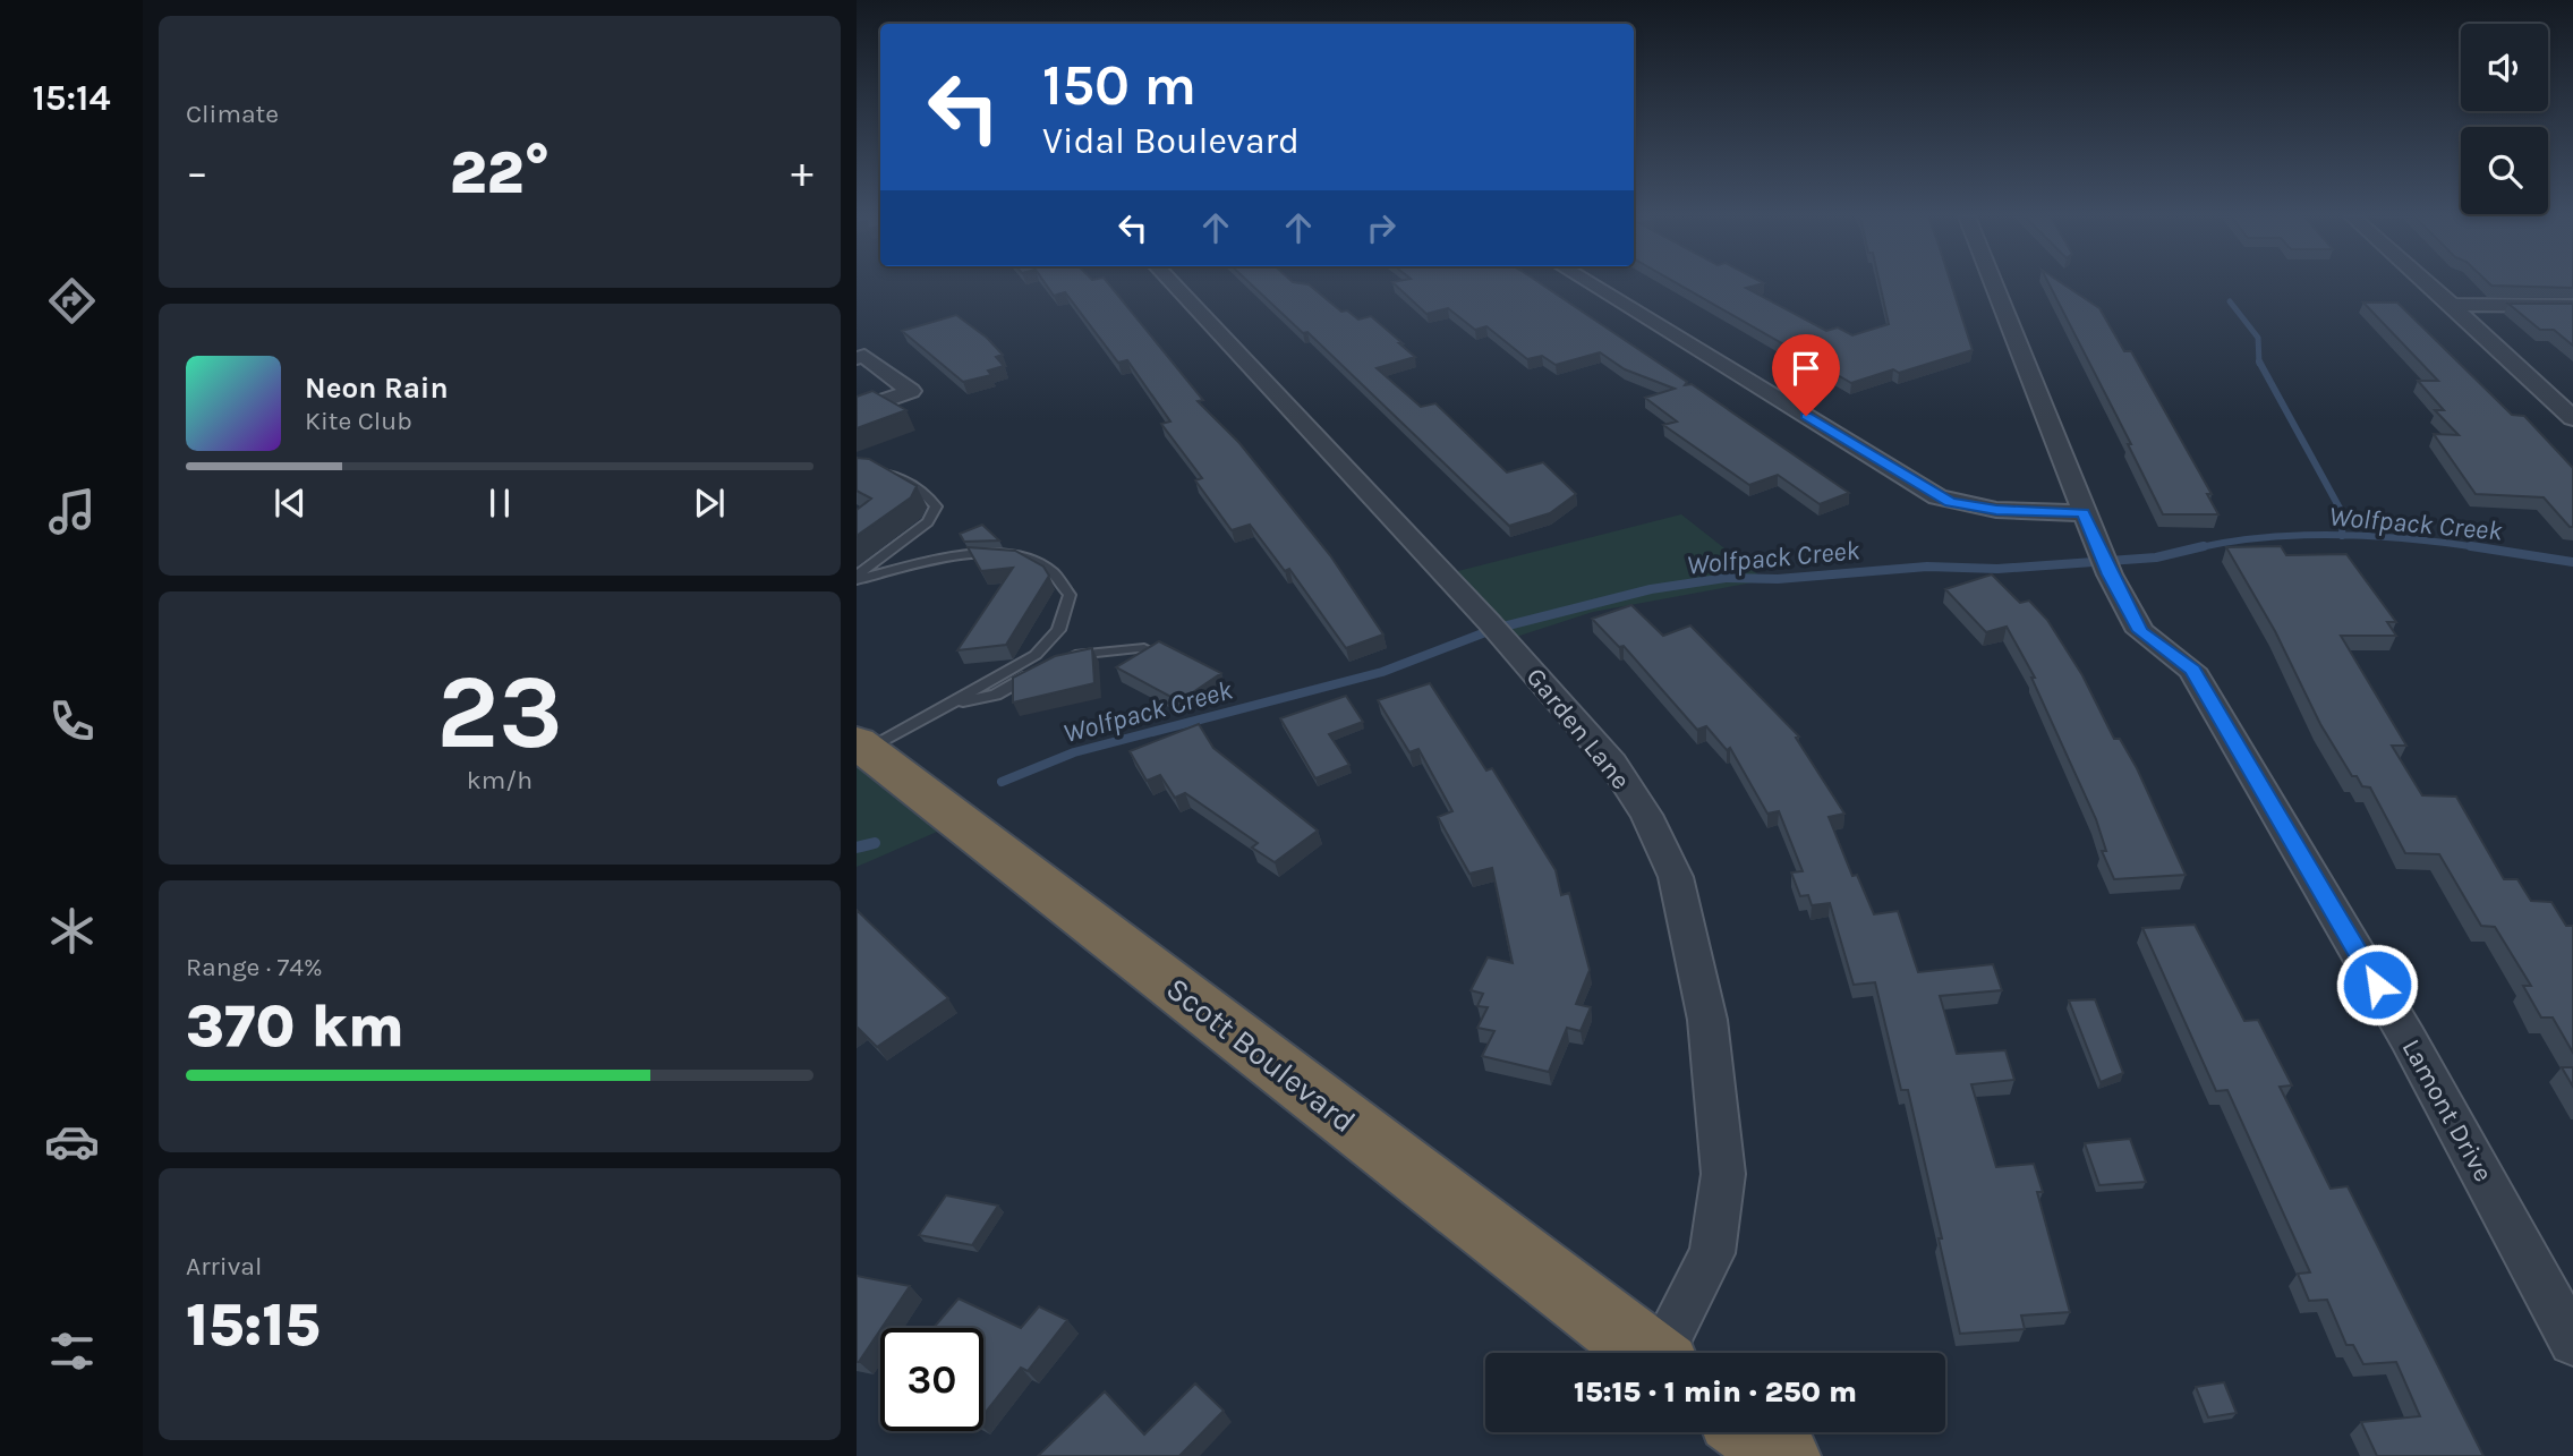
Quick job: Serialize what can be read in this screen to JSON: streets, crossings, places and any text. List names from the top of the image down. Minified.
{"streets":{"highway":["Scott Boulevard"],"street":["Garden Lane","Lamont Drive"]},"water":["Wolfpack Creek"],"page":{"tabs":"15:14","tile":["Climate",["23","km/h"],["Range · 74%","370 km"],["Arrival","15:15"]],"turn":["150 m","Vidal Boulevard"],"heat":["−","22°","+"],"song":["Neon Rain","Kite Club"],"limit":"30","trip":"15:15 · 1 min · 250 m"}}
